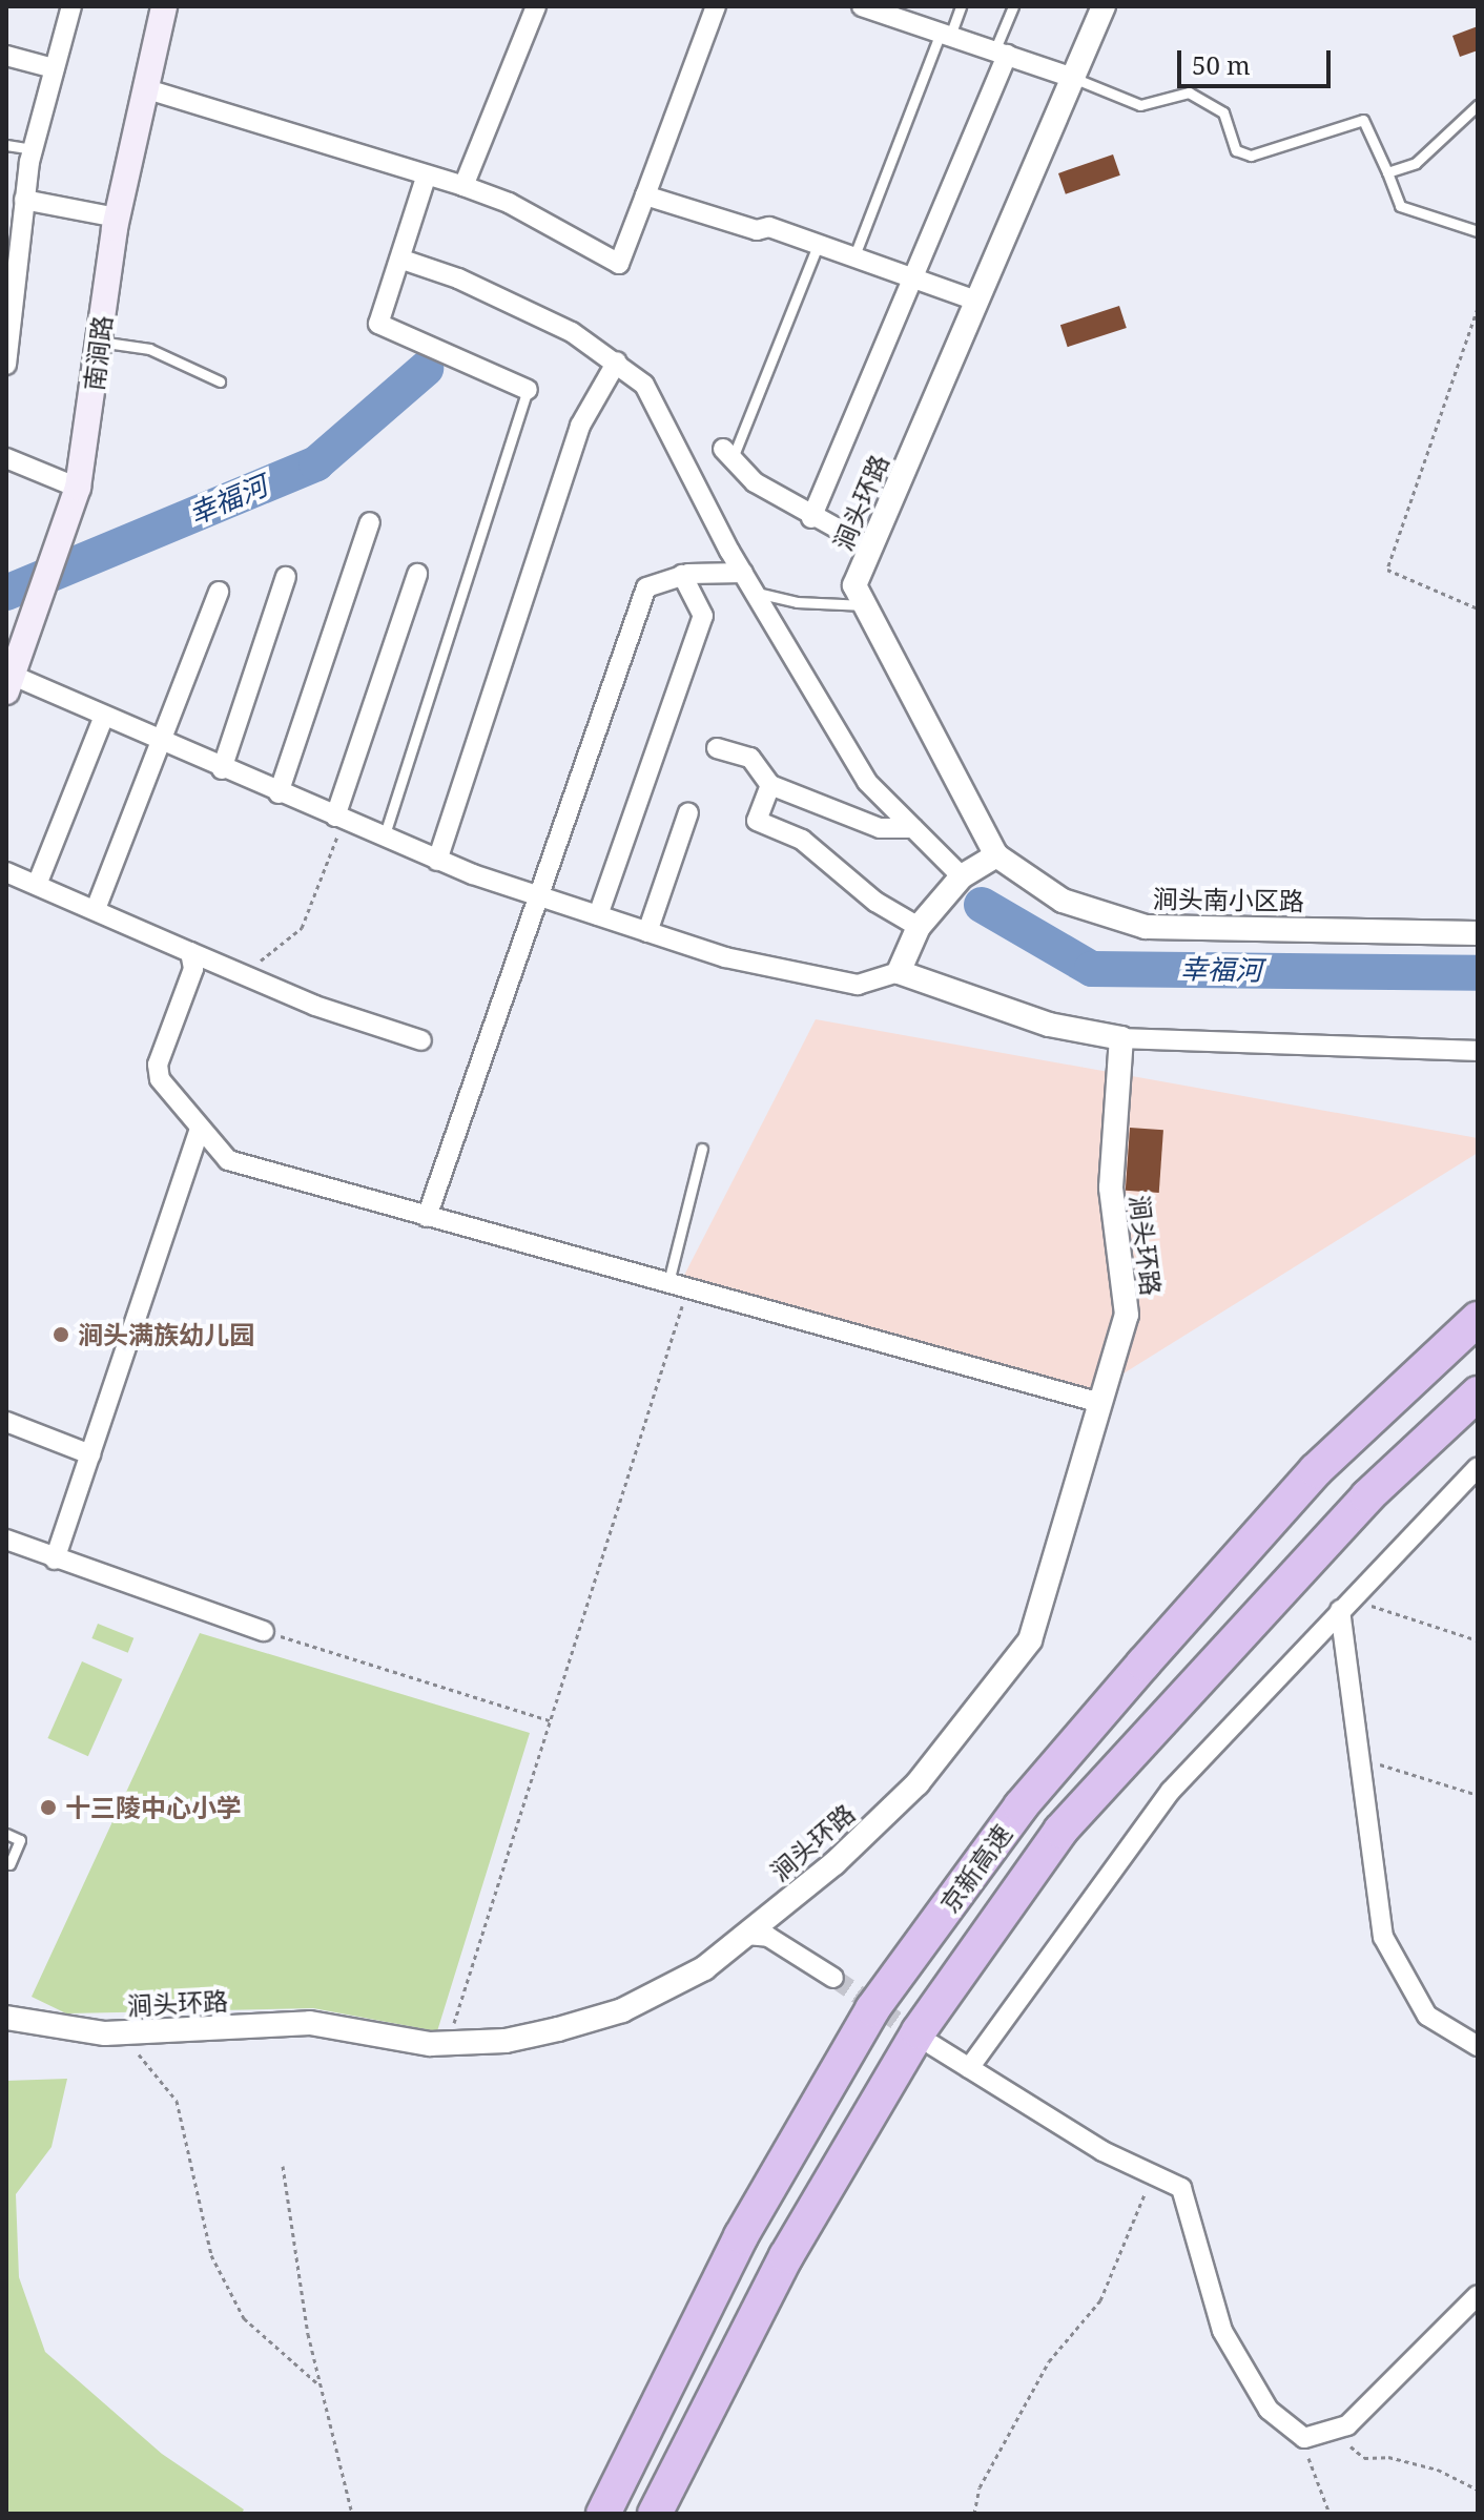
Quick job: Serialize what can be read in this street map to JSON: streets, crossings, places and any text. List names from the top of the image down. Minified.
{"streets":{"highway":["京新高速"],"main road":["南涧路"],"street":["涧头环路","涧头南小区路"]},"crossings":[["涧头环路","涧头南小区路"]],"water":["幸福河"],"places":["涧头满族幼儿园","十三陵中心小学"],"scale_bar":"50 m"}
